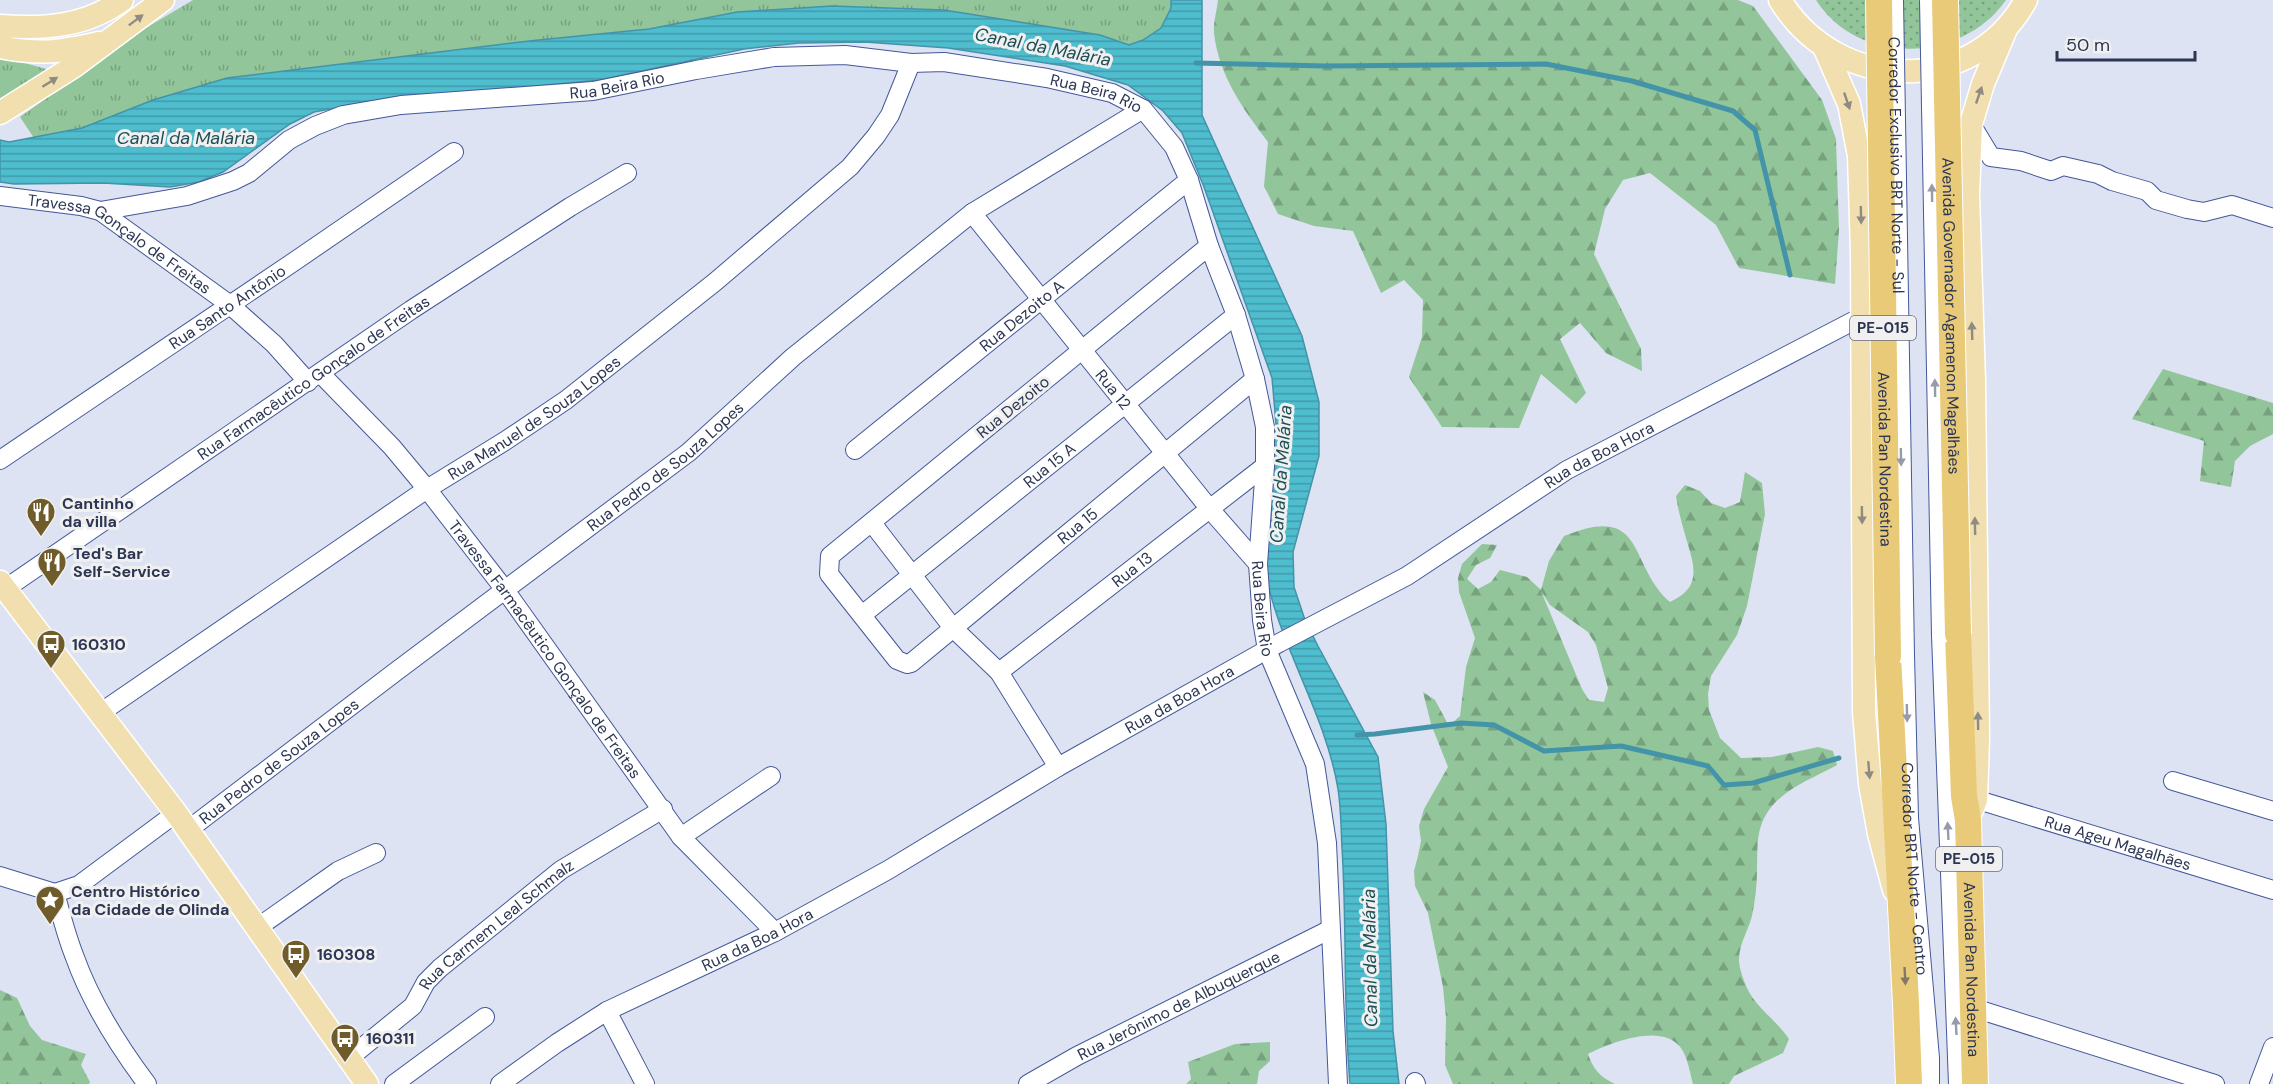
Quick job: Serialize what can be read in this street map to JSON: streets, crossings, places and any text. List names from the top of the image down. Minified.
{"streets":{"highway":["Avenida Governador Agamenon Magalhães","PE-015","Avenida Pan Nordestina"],"street":["Rua Beira Rio","Corredor Exclusivo BRT Norte - Sul","Travessa Gonçalo de Freitas","Rua Santo Antônio","Rua Dezoito A","Rua Farmacêutico Gonçalo de Freitas","Rua 12","Rua Dezoito","Rua Manuel de Souza Lopes","Rua da Boa Hora","Rua 15 A","Rua Pedro de Souza Lopes","Rua 15","Rua 13","Travessa Farmacêutico Gonçalo de Freitas","Rua Ageu Magalhães","Corredor BRT Norte - Centro","Rua Carmem Leal Schmalz","Rua Jerônimo de Albuquerque"]},"crossings":[["Rua Beira Rio","Travessa Gonçalo de Freitas"],["Rua Beira Rio","Rua Dezoito A"],["Rua Beira Rio","Rua 12"],["Rua Beira Rio","Rua Dezoito"],["Rua Beira Rio","Rua Manuel de Souza Lopes"],["Rua Beira Rio","Rua da Boa Hora"],["Rua Beira Rio","Rua 15 A"],["Rua Beira Rio","Rua Pedro de Souza Lopes"],["Rua Beira Rio","Rua 15"],["Rua Beira Rio","Rua 13"],["Rua Beira Rio","Rua Jerônimo de Albuquerque"],["Corredor Exclusivo BRT Norte - Sul","Avenida Pan Nordestina"],["Corredor Exclusivo BRT Norte - Sul","Corredor BRT Norte - Centro"],["Travessa Gonçalo de Freitas","Rua Santo Antônio"],["Travessa Gonçalo de Freitas","Rua Farmacêutico Gonçalo de Freitas"],["Travessa Gonçalo de Freitas","Rua Manuel de Souza Lopes"],["Travessa Gonçalo de Freitas","Travessa Farmacêutico Gonçalo de Freitas"],["Rua Dezoito A","Rua 12"],["Avenida Governador Agamenon Magalhães","Avenida Pan Nordestina"],["Avenida Governador Agamenon Magalhães","Corredor BRT Norte - Centro"],["Rua 12","Rua Dezoito"],["Rua 12","Rua 15 A"],["Rua 12","Rua Pedro de Souza Lopes"],["Rua 12","Rua 15"],["Rua 12","Rua 13"],["Rua Dezoito","Rua 15 A"],["Rua Dezoito","Rua 15"],["Rua Manuel de Souza Lopes","Travessa Farmacêutico Gonçalo de Freitas"],["Rua da Boa Hora","Avenida Pan Nordestina"],["Avenida Pan Nordestina","Rua Ageu Magalhães"],["Avenida Pan Nordestina","Corredor BRT Norte - Centro"],["Rua 15 A","Rua 15"],["Rua Pedro de Souza Lopes","Travessa Farmacêutico Gonçalo de Freitas"],["Travessa Farmacêutico Gonçalo de Freitas","Rua Carmem Leal Schmalz"]],"one_way":["Corredor Exclusivo BRT Norte - Sul"],"water":["Canal da Malária"],"places":{"restaurant":["Cantinho da villa","Ted's Bar Self-Service"],"bus stop":["160310","160308","160311"],"place":["Centro Histórico da Cidade de Olinda"]},"scale_bar":"50 m"}
